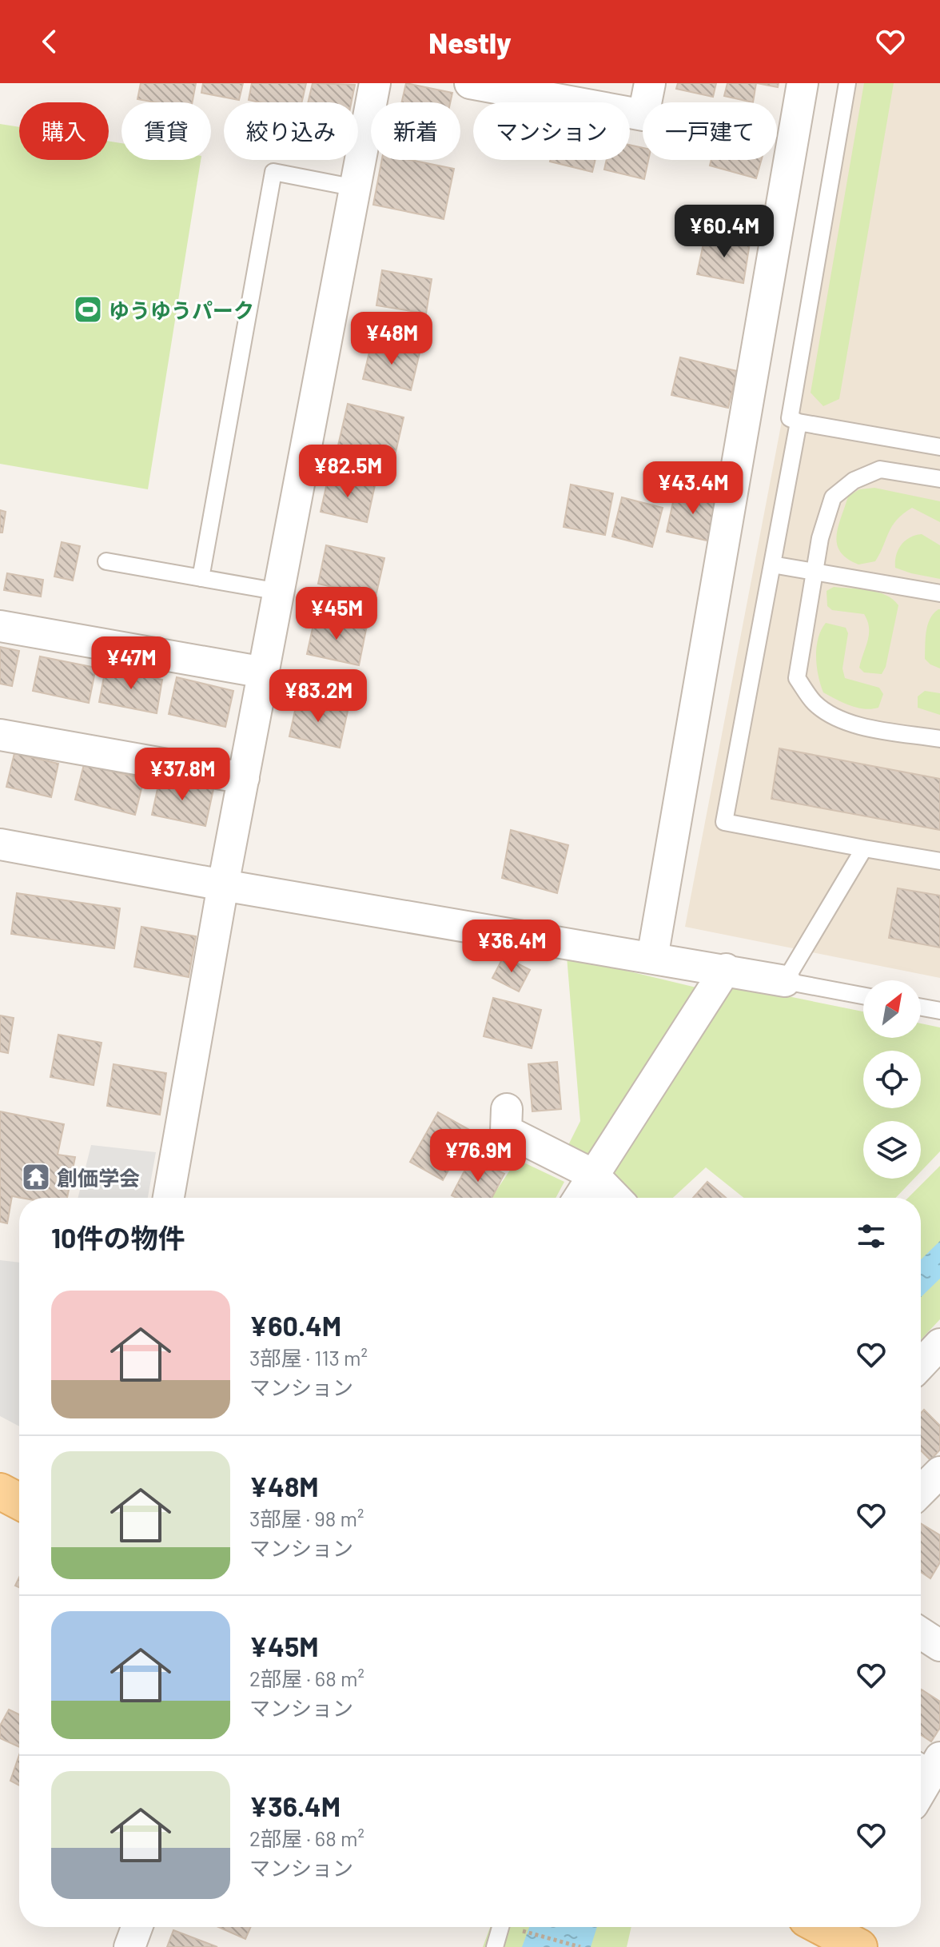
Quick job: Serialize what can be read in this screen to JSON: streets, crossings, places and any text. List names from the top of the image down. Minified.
{"places":{"sports":["ゆうゆうパーク"],"temple":["創価学会"]},"north":"top right","page":{"header":"Nestly","chip":["購入","賃貸","絞り込み","新着","マンション","一戸建て"],"price":["¥60.4M","¥48M","¥82.5M","¥43.4M","¥45M","¥47M","¥83.2M","¥37.8M","¥36.4M","¥76.9M"],"heading":"10件の物件","list":[{"name":"¥60.4M","note":"3部屋 · 113 m² · マンション"},{"name":"¥48M","note":"3部屋 · 98 m² · マンション"},{"name":"¥45M","note":"2部屋 · 68 m² · マンション"},{"name":"¥36.4M","note":"2部屋 · 68 m² · マンション"}]}}
